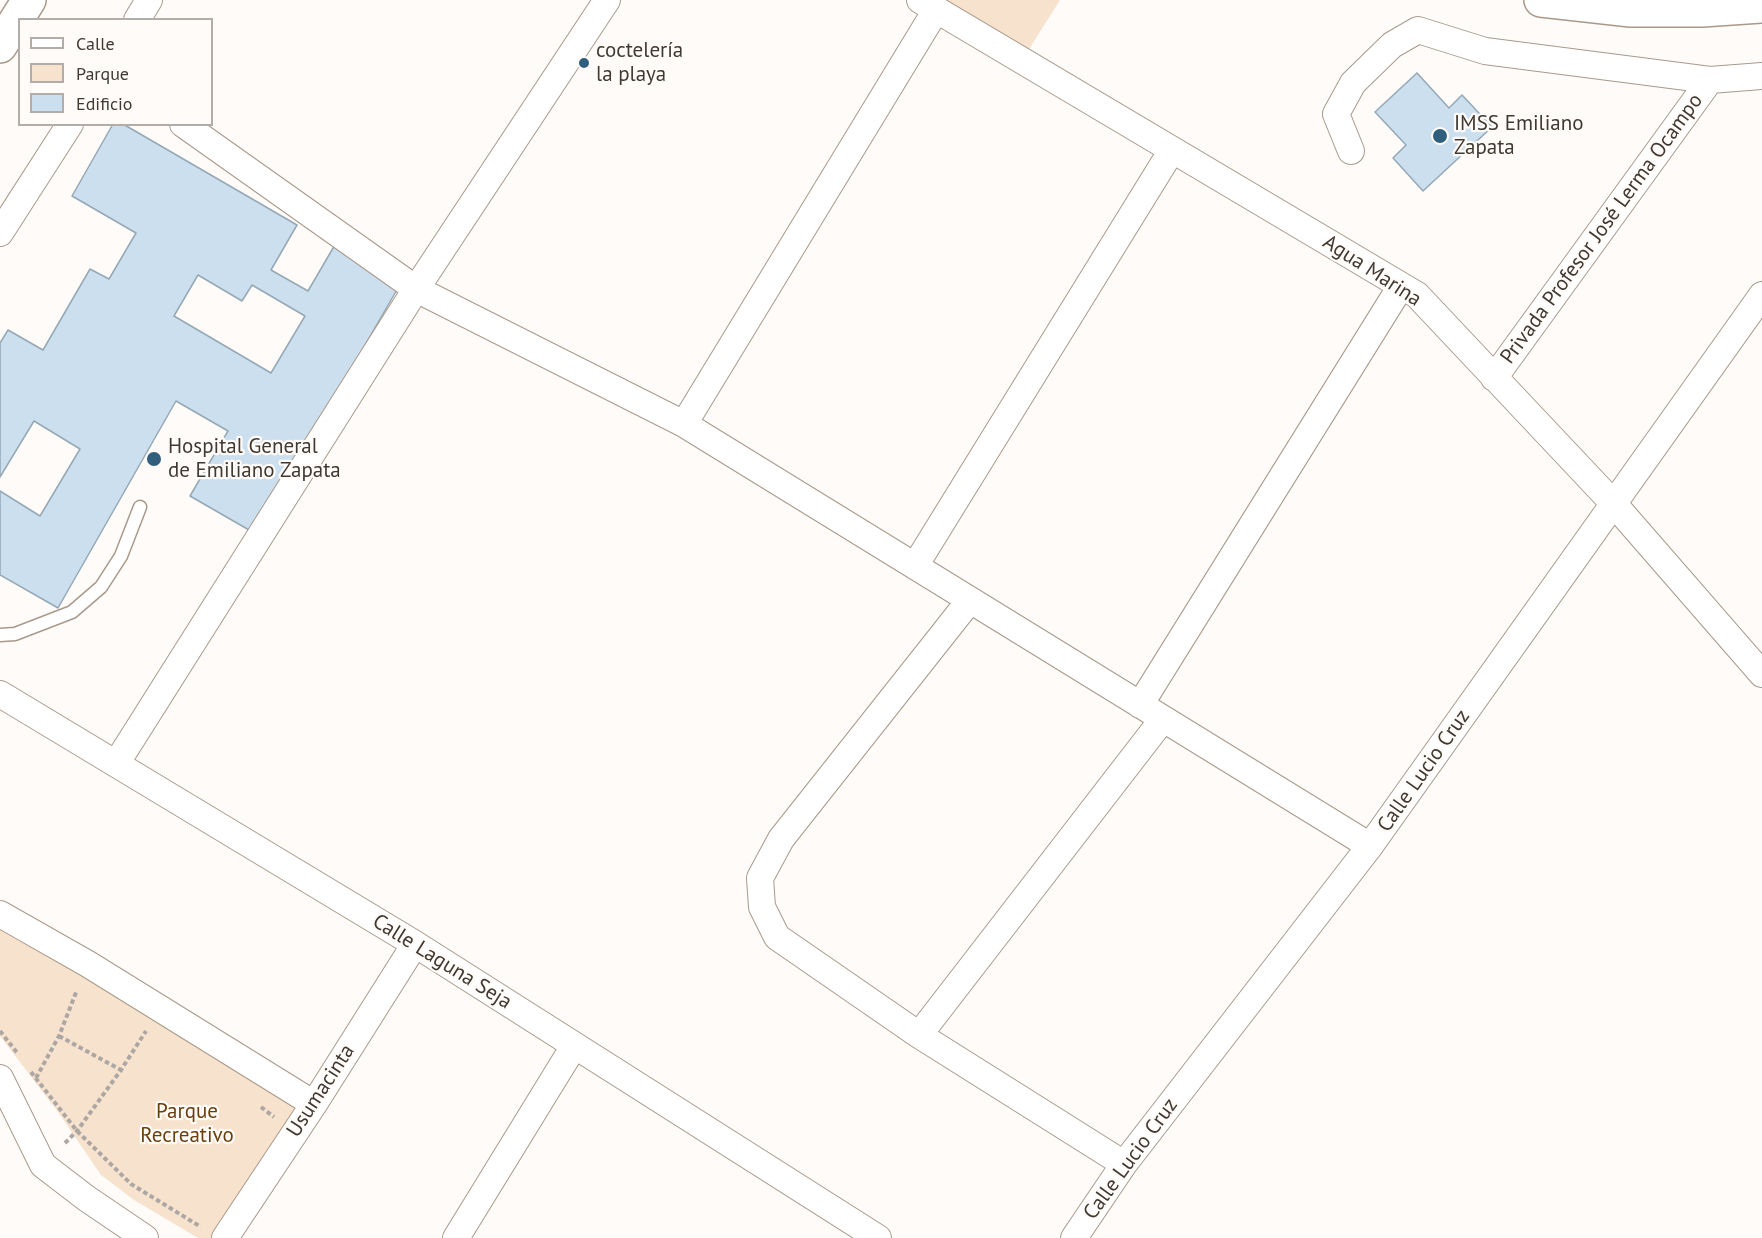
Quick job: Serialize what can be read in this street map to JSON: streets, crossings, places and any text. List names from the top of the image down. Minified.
{"streets":{"street":["Privada Profesor José Lerma Ocampo","Agua Marina","Calle Lucio Cruz","Calle Laguna Seja","Usumacinta"]},"crossings":[["Privada Profesor José Lerma Ocampo","Agua Marina"],["Agua Marina","Calle Lucio Cruz"],["Calle Laguna Seja","Usumacinta"]],"parks":["Parque Recreativo"],"places":["coctelería la playa","IMSS Emiliano Zapata","Hospital General de Emiliano Zapata"],"legend":["Calle","Parque","Edificio"]}
